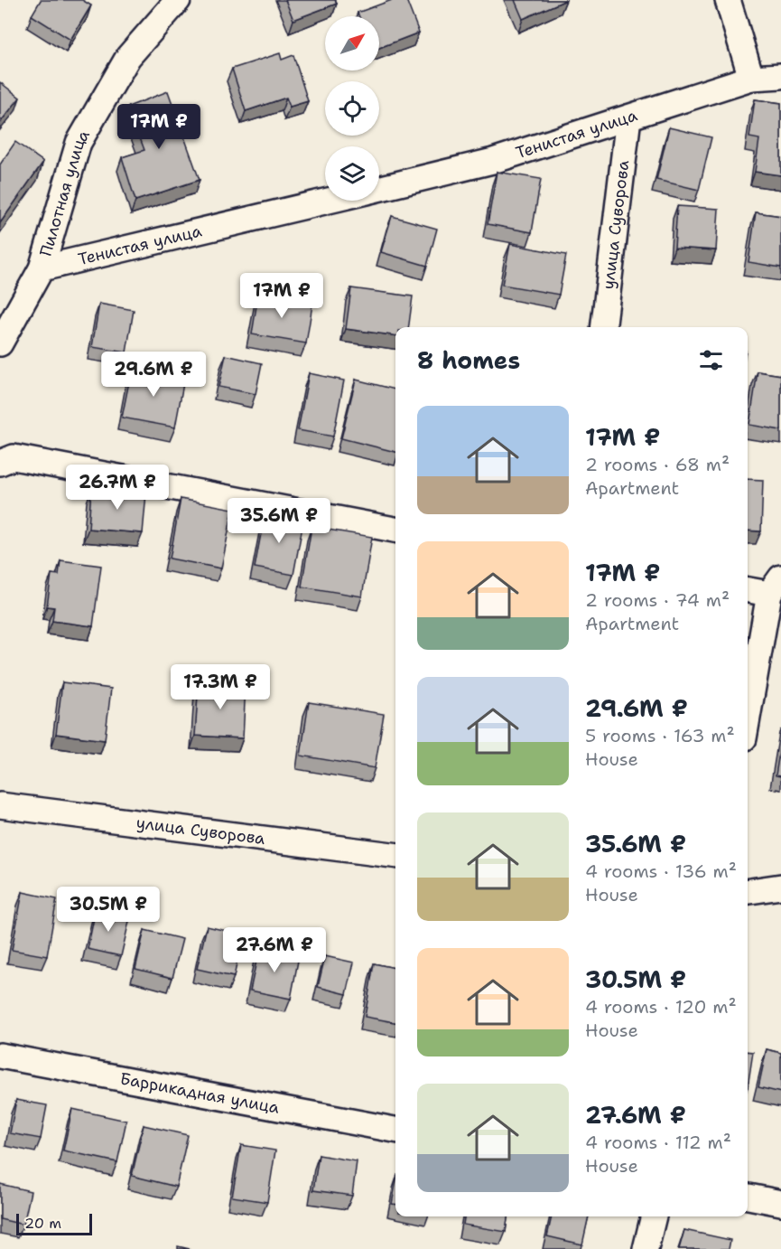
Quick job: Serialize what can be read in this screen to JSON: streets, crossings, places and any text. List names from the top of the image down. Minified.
{"streets":{"street":["Тенистая улица","Пилотная улица","улица Суворова","Баррикадная улица"]},"crossings":[["Тенистая улица","Пилотная улица"],["Тенистая улица","улица Суворова"]],"scale_bar":"20 m","north":"top right","page":{"price":["17M ₽","17M ₽","29.6M ₽","26.7M ₽","35.6M ₽","17.3M ₽","30.5M ₽","27.6M ₽"],"heading":"8 homes","list":[{"name":"17M ₽","note":"2 rooms · 68 m² · Apartment"},{"name":"17M ₽","note":"2 rooms · 74 m² · Apartment"},{"name":"29.6M ₽","note":"5 rooms · 163 m² · House"},{"name":"35.6M ₽","note":"4 rooms · 136 m² · House"},{"name":"30.5M ₽","note":"4 rooms · 120 m² · House"},{"name":"27.6M ₽","note":"4 rooms · 112 m² · House"}],"scale":"20 m"}}
